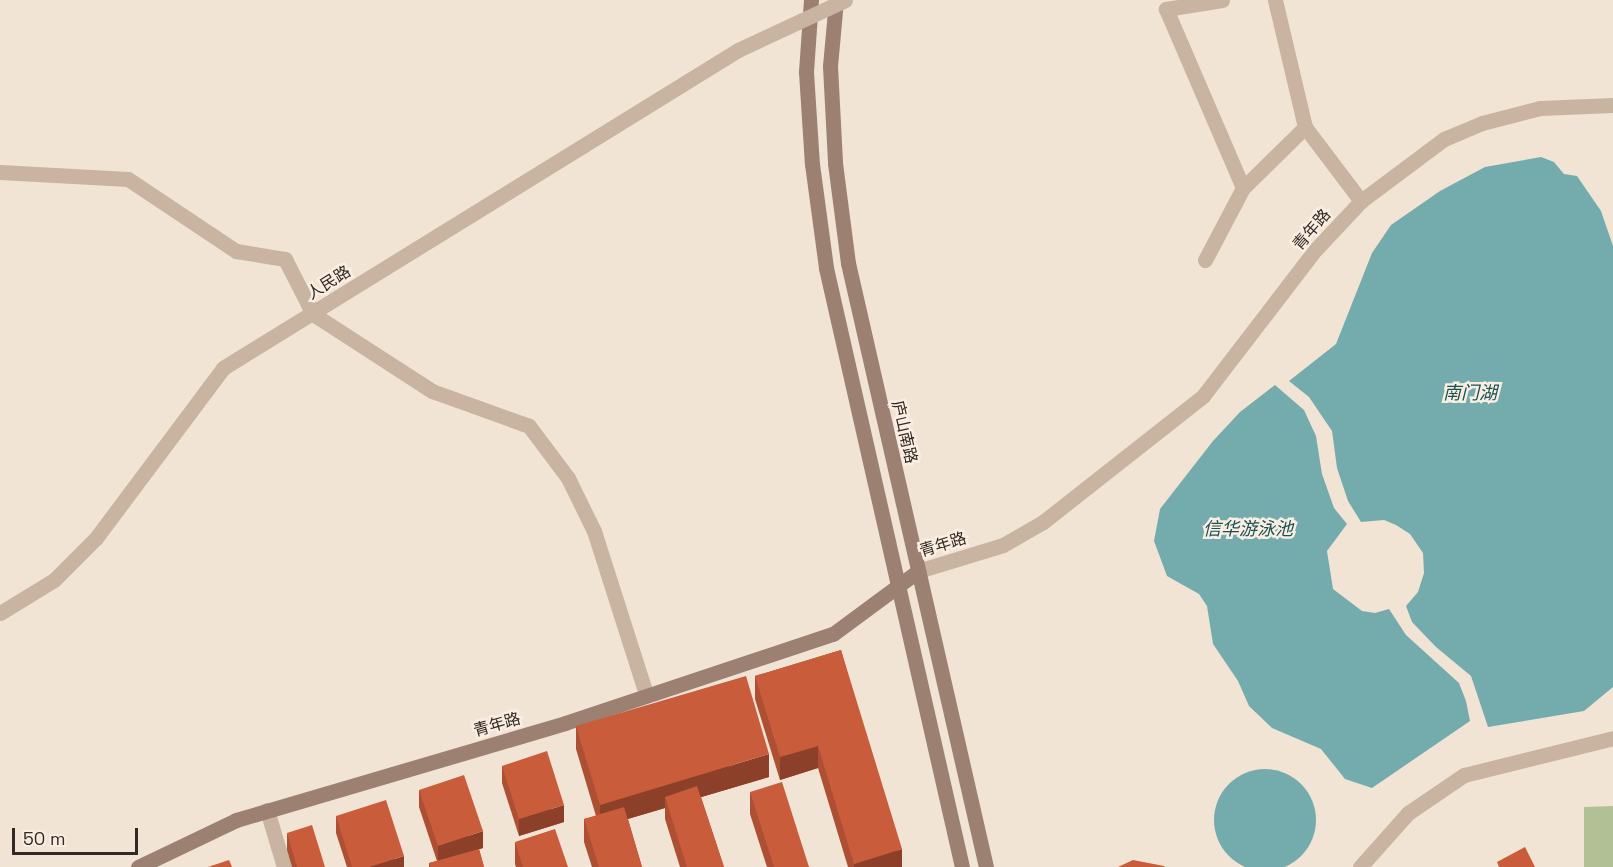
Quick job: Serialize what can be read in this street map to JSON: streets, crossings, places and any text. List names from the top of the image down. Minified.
{"streets":{"main road":["青年路","庐山南路"],"street":["人民路"]},"crossings":[["青年路","庐山南路"]],"water":["南门湖","信华游泳池"],"scale_bar":"50 m"}
